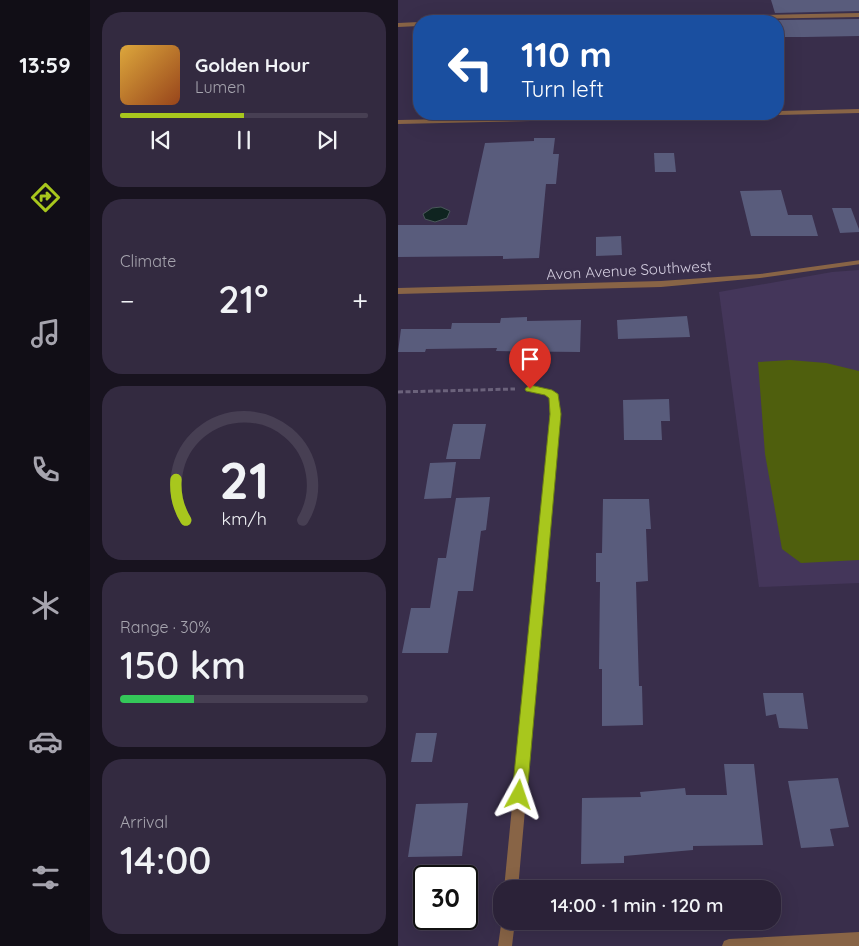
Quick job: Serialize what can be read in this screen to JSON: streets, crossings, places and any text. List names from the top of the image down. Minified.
{"streets":{"street":["Avon Avenue Southwest"]},"page":{"tabs":"13:59","turn":["110 m","Turn left"],"song":["Golden Hour","Lumen"],"tile":["Climate",["Range · 30%","150 km"],["Arrival","14:00"]],"heat":["−","21°","+"],"limit":"30","trip":"14:00 · 1 min · 120 m","gauge":["21","km/h"]}}
